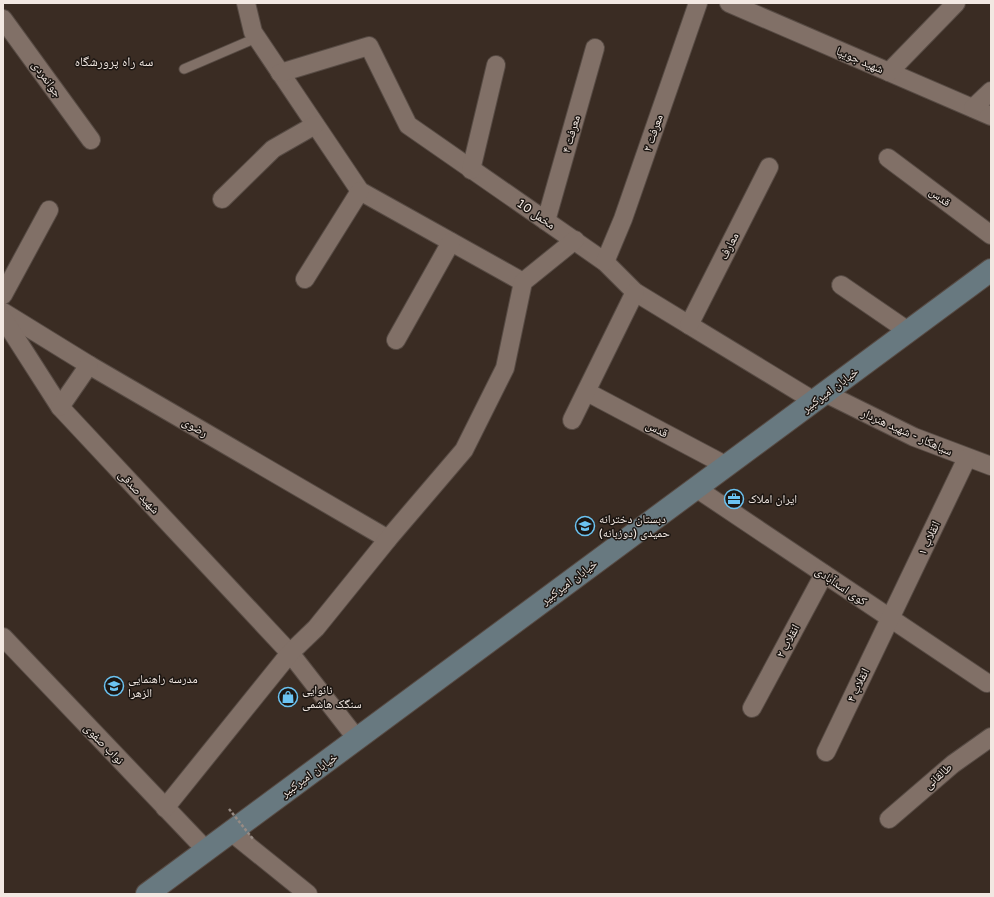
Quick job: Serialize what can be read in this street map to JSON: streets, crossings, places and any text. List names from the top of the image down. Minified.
{"streets":{"main road":["خیابان امیرکبیر"],"street":["شهید جویپا","جوانمردی","معرفت ۲","معرفت ۴","قدس","مخمل 10","معارف","رضوی","سیاهکار - شهید هنردار","شهید صدقی","انقلاب ۱","کوی اسدآبادی","انقلاب ۲","انقلاب ۴","نواب صفوی","طالقانی"]},"crossings":[["معرفت ۲","مخمل 10"],["معرفت ۴","مخمل 10"],["قدس","خیابان امیرکبیر"],["مخمل 10","معارف"],["مخمل 10","خیابان امیرکبیر"],["مخمل 10","سیاهکار - شهید هنردار"],["خیابان امیرکبیر","سیاهکار - شهید هنردار"],["خیابان امیرکبیر","شهید صدقی"],["خیابان امیرکبیر","کوی اسدآبادی"],["خیابان امیرکبیر","نواب صفوی"],["سیاهکار - شهید هنردار","انقلاب ۱"],["انقلاب ۱","کوی اسدآبادی"],["انقلاب ۱","انقلاب ۴"],["کوی اسدآبادی","انقلاب ۲"],["کوی اسدآبادی","انقلاب ۴"]],"districts":["سه راه پرورشگاه"],"places":{"office":["ایران املاک"],"school or university":["دبستان دخترانه حمیدی (دوزبانه)","مدرسه راهنمایی الزهرا"],"shop":["نانوایی سنگک هاشمی"]}}
